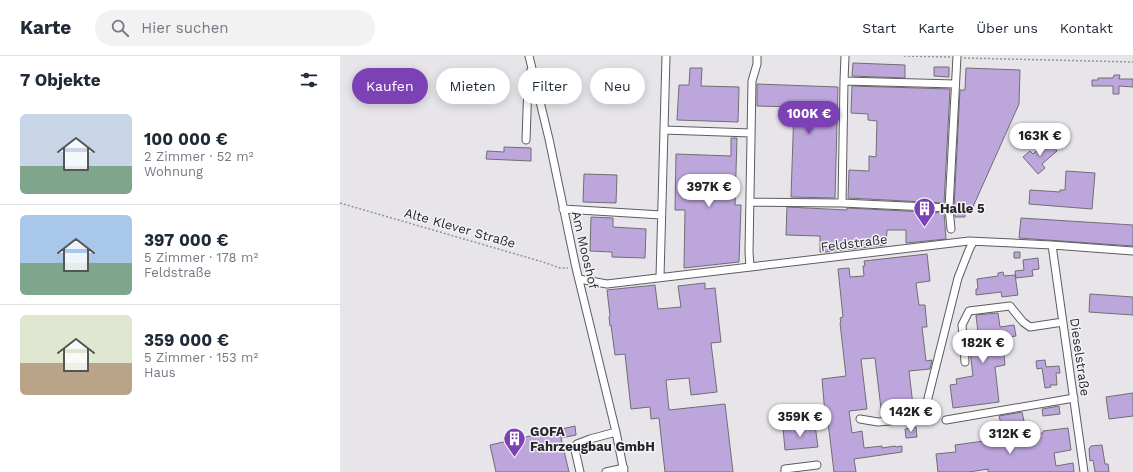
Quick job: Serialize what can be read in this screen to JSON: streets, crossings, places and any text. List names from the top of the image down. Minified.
{"streets":{"street":["Feldstraße","Am Mooshof","Dieselstraße"],"path":["Alte Klever Straße"]},"crossings":[["Alte Klever Straße","Am Mooshof"],["Feldstraße","Am Mooshof"],["Feldstraße","Dieselstraße"]],"places":{"building":["Halle 5","GOFA Fahrzeugbau GmbH"]},"page":{"header":"Karte","search":"Hier suchen","nav":["Start","Karte","Über uns","Kontakt"],"heading":"7 Objekte","chip":["Kaufen","Mieten","Filter","Neu"],"price":["100K €","163K €","397K €","182K €","142K €","359K €","312K €"],"list":[{"name":"100 000 €","note":"2 Zimmer · 52 m² · Wohnung"},{"name":"397 000 €","note":"5 Zimmer · 178 m² · Feldstraße"},{"name":"359 000 €","note":"5 Zimmer · 153 m² · Haus"}]}}
